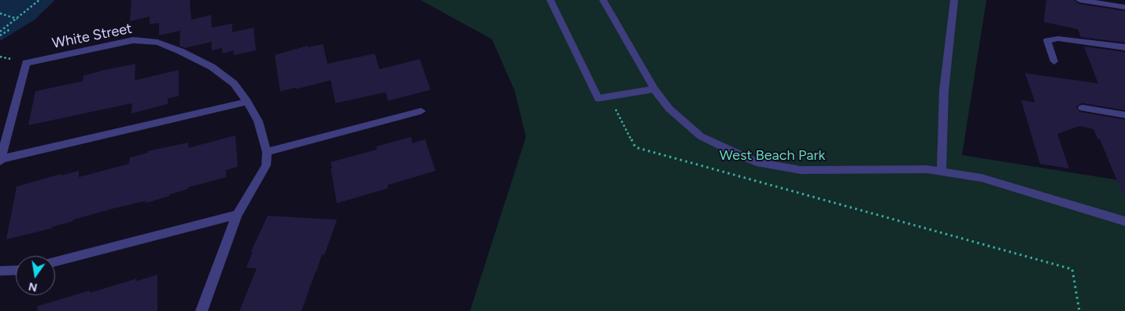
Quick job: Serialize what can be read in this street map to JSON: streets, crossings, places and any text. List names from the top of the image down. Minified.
{"streets":{"street":["White Street"]},"parks":["West Beach Park"],"north":"bottom"}
